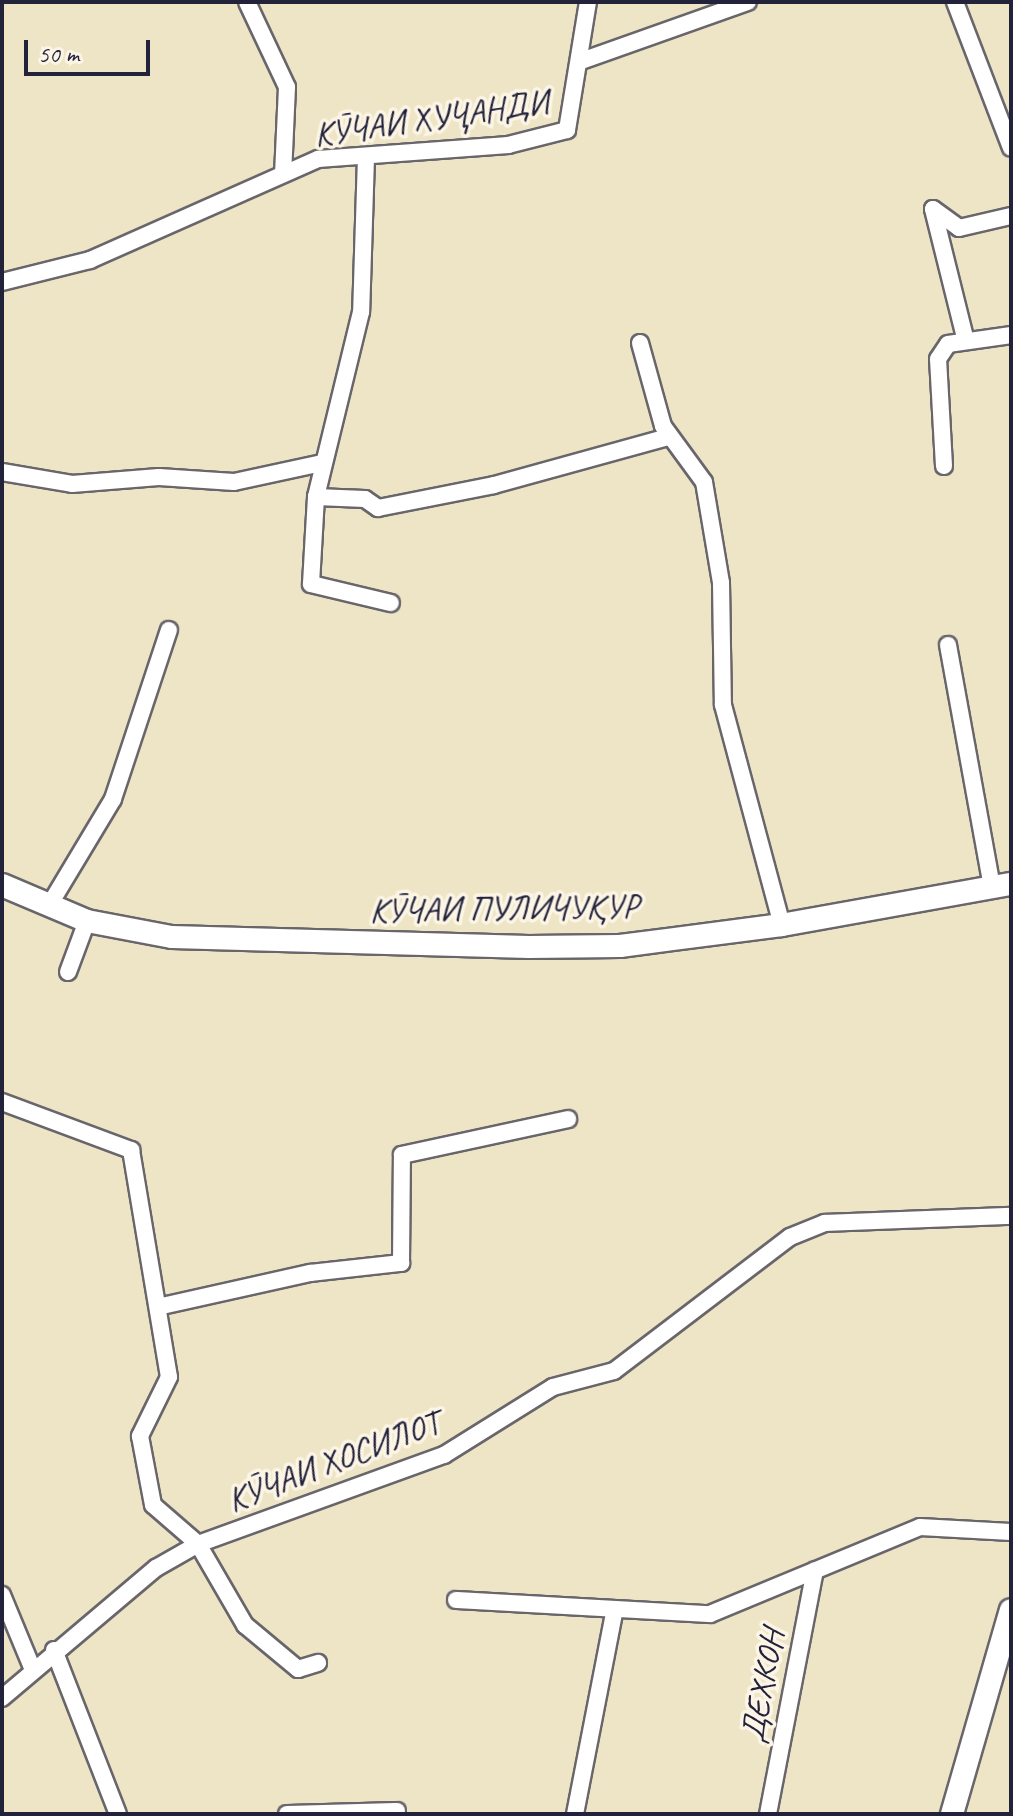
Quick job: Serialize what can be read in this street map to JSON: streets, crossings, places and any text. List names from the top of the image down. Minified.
{"streets":{"street":["КӮЧАИ ХУҶАНДИ","КӮЧАИ ПУЛИЧУҚУР","КӮЧАИ ХОСИЛОТ","ДЕХКОН"]},"scale_bar":"50 m"}
